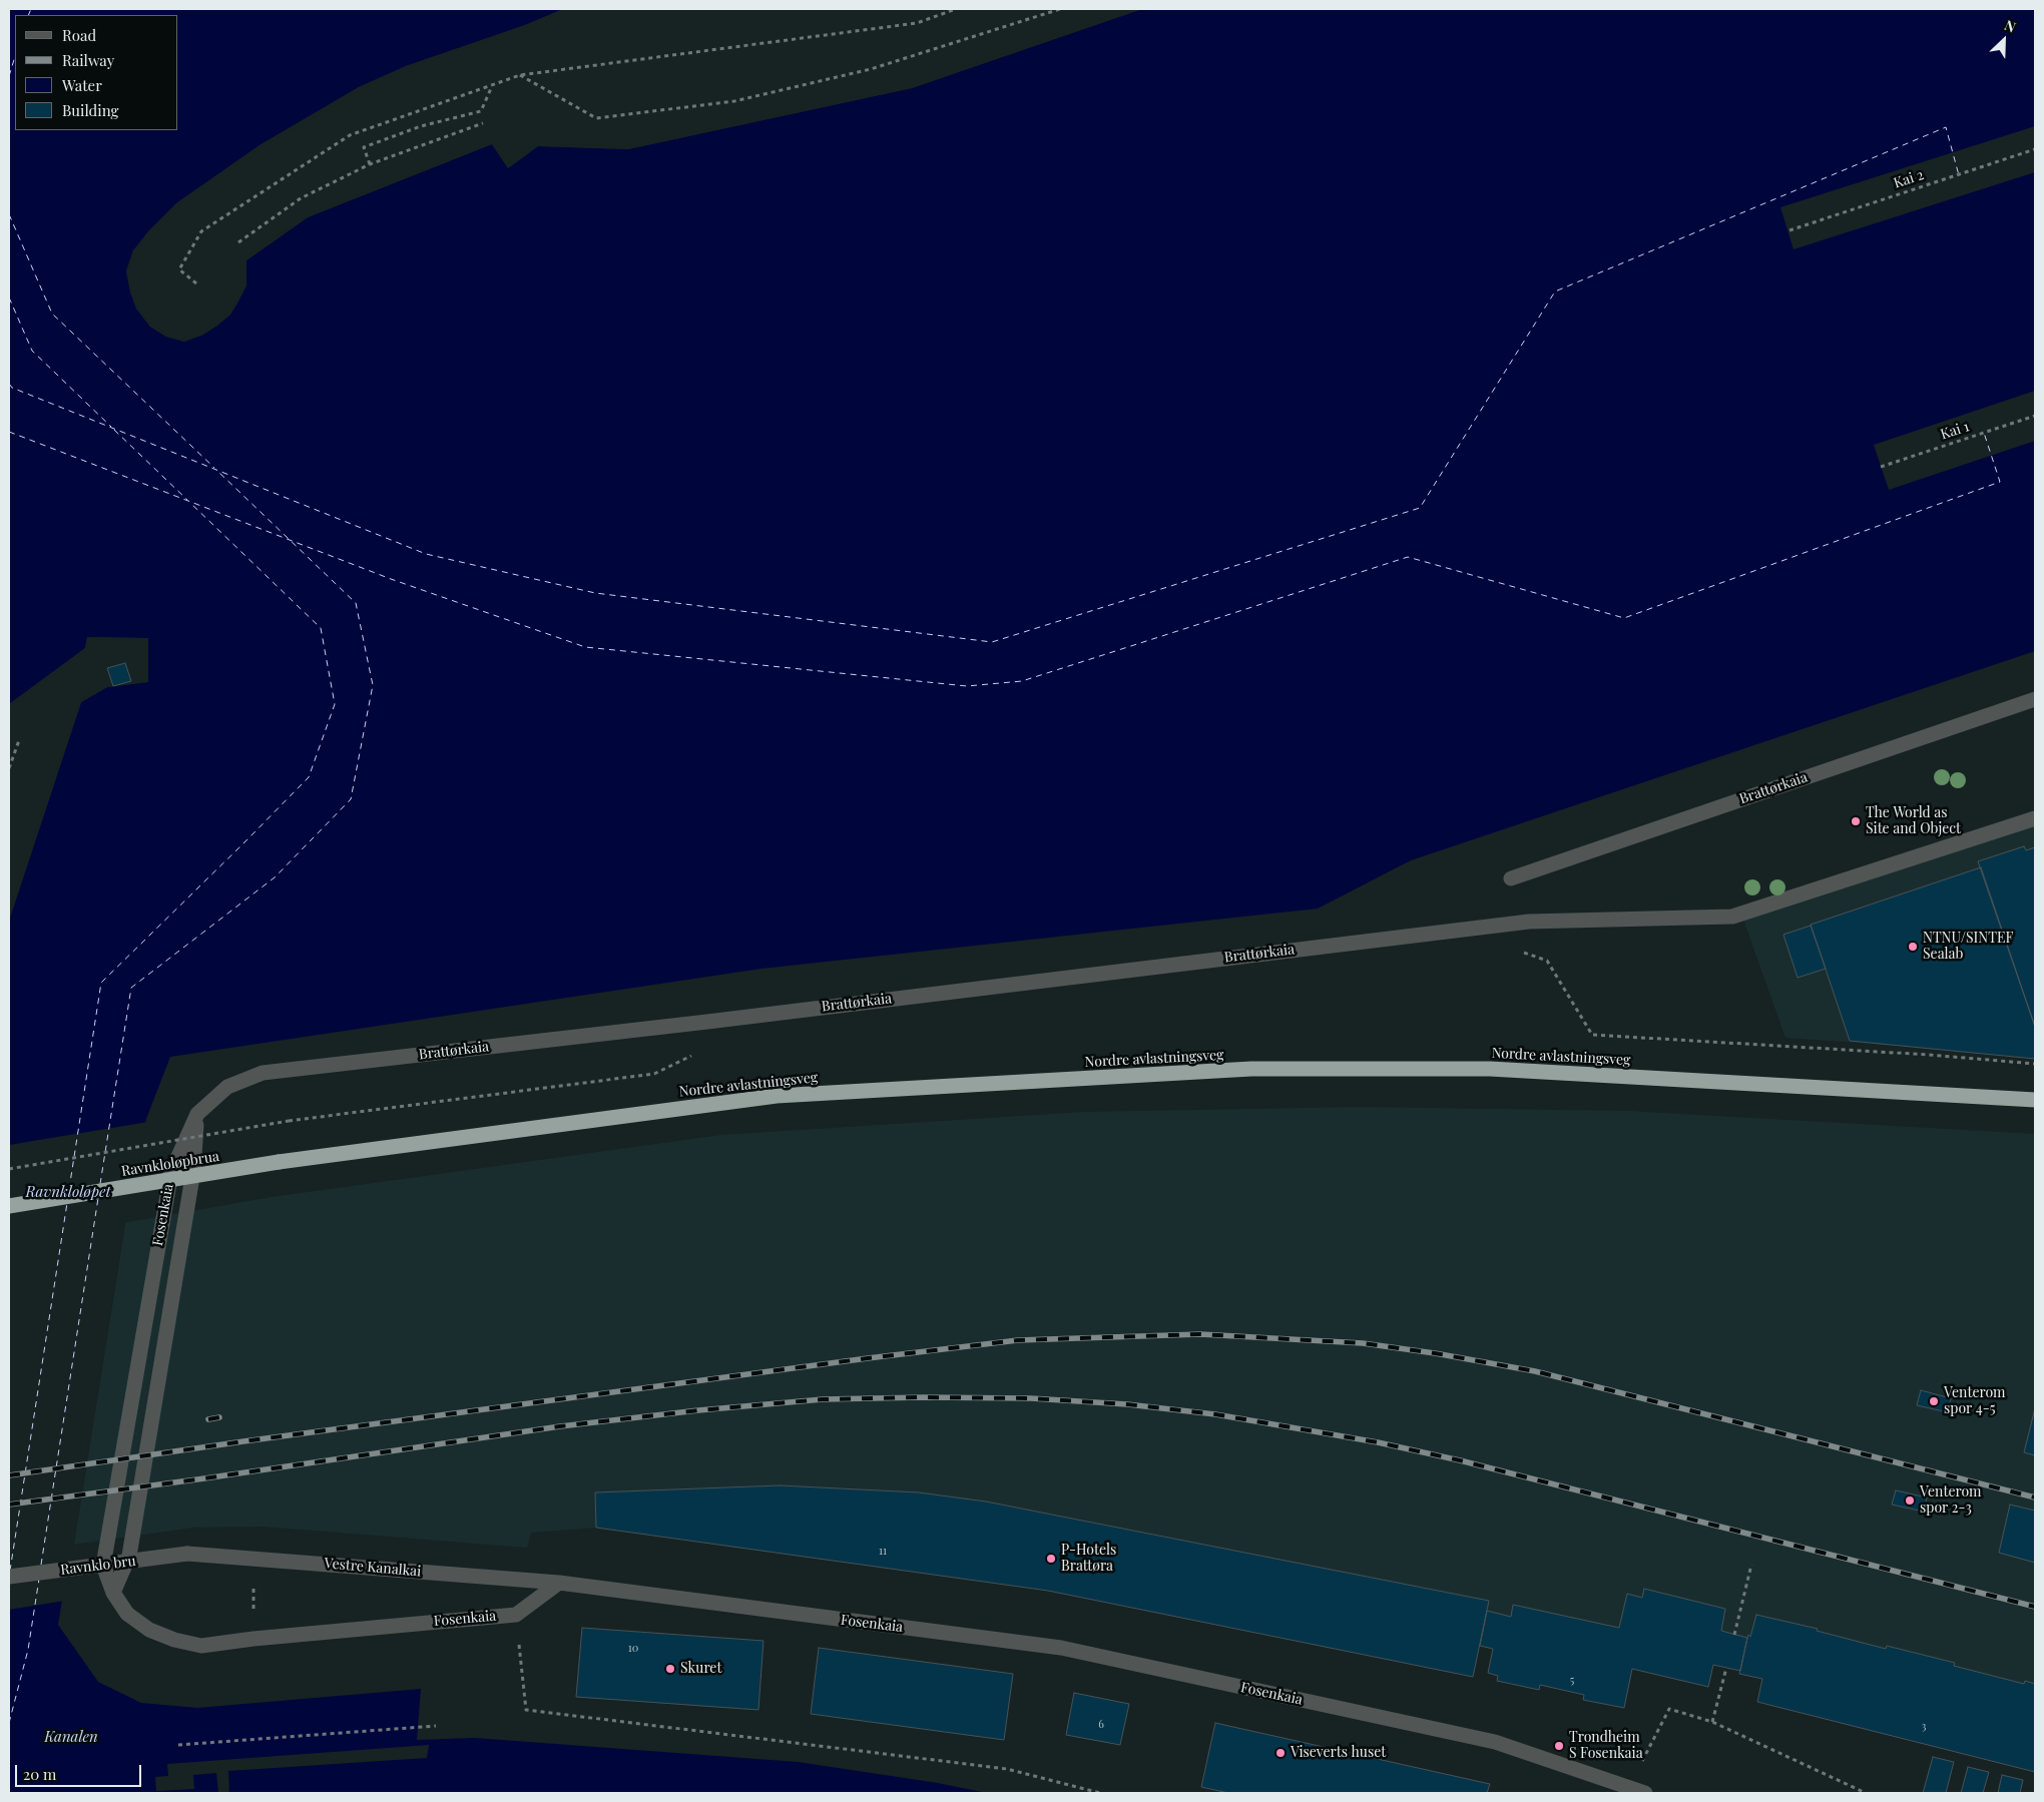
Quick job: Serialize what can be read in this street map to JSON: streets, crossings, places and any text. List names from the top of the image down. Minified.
{"streets":{"highway":["Nordre avlastningsveg","Ravnkloløpbrua"],"street":["Brattørkaia","Fosenkaia","Ravnklo bru","Vestre Kanalkai"],"path":["Kai 2","Kai 1"]},"crossings":[["Brattørkaia","Fosenkaia"],["Nordre avlastningsveg","Ravnkloløpbrua"],["Fosenkaia","Vestre Kanalkai"],["Ravnklo bru","Vestre Kanalkai"]],"water":["Ravnkloløpet","Kanalen"],"places":["The World as Site and Object","NTNU/SINTEF Sealab","Venterom spor 4-5","Venterom spor 2-3","P-Hotels Brattøra","Skuret","Trondheim S Fosenkaia","Viseverts huset"],"house_numbers":["11","10","5","6","3"],"legend":["Road","Railway","Water","Building"],"scale_bar":"20 m","north":"top right"}
